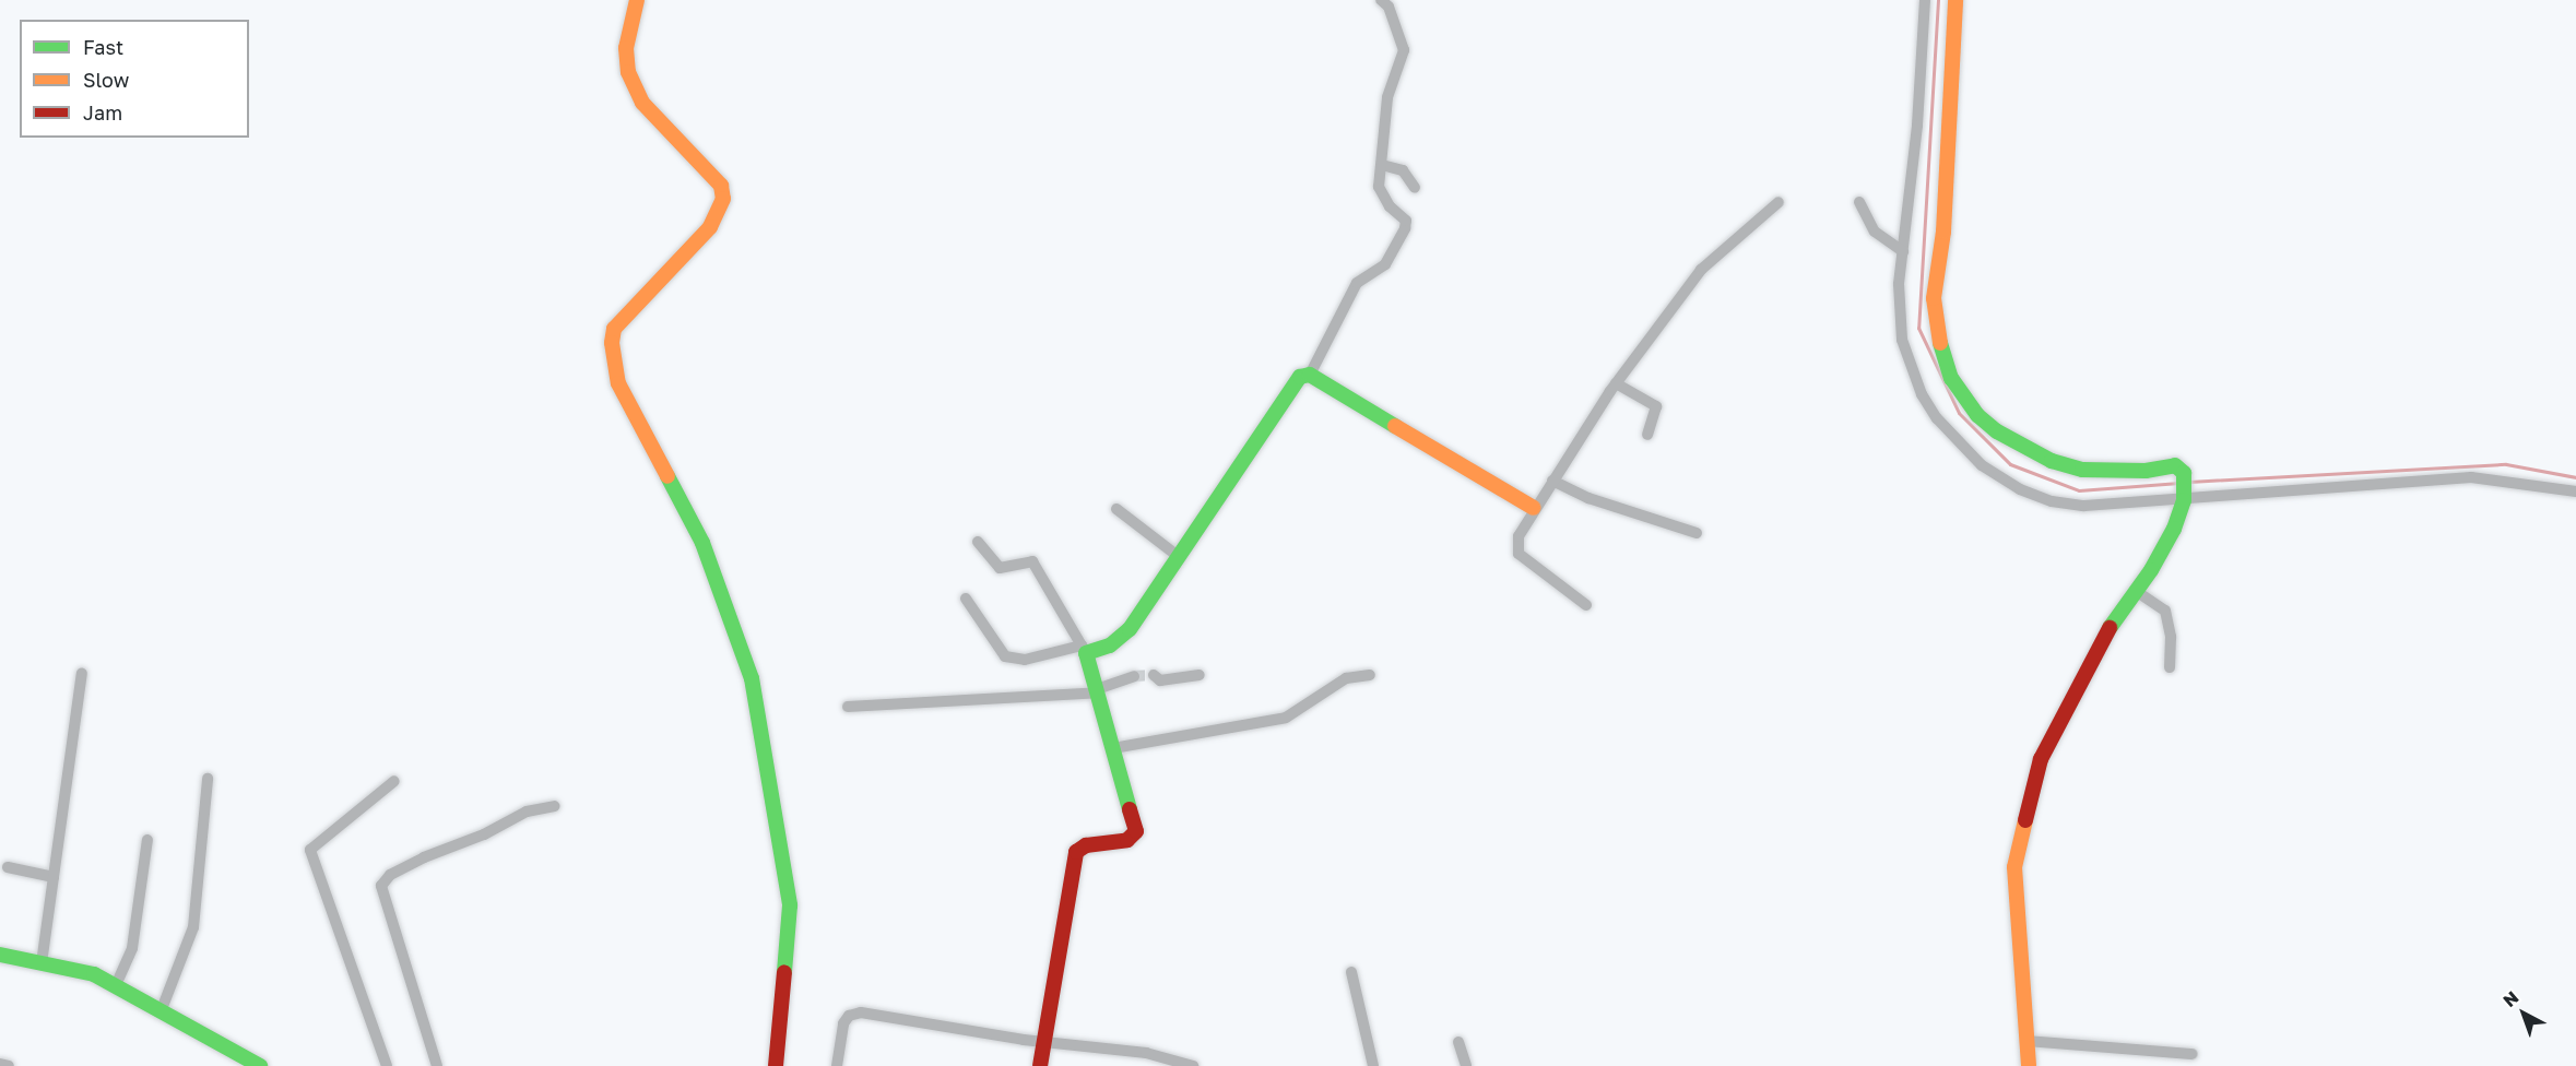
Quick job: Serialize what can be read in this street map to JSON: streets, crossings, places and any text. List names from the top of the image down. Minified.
{"legend":["Fast","Slow","Jam"],"north":"top left"}
